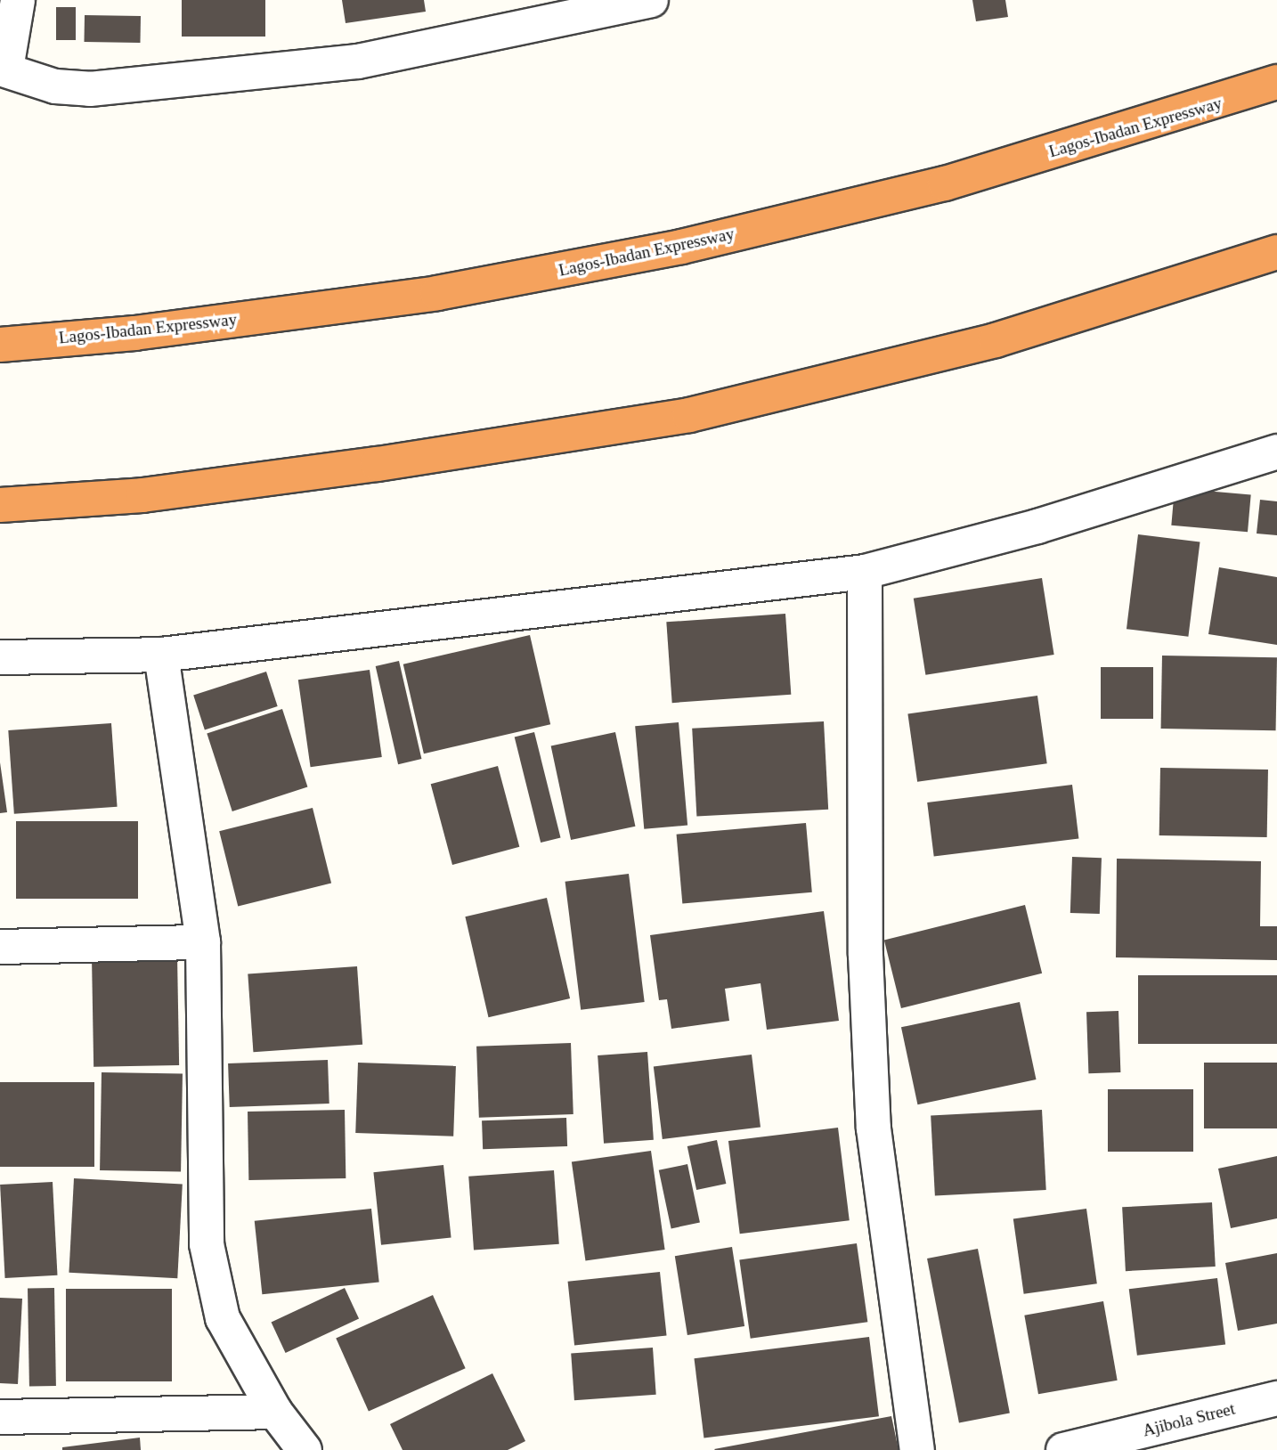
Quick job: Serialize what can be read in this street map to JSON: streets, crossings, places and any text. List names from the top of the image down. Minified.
{"streets":{"highway":["Lagos-Ibadan Expressway"],"street":["Ajibola Street"]}}
